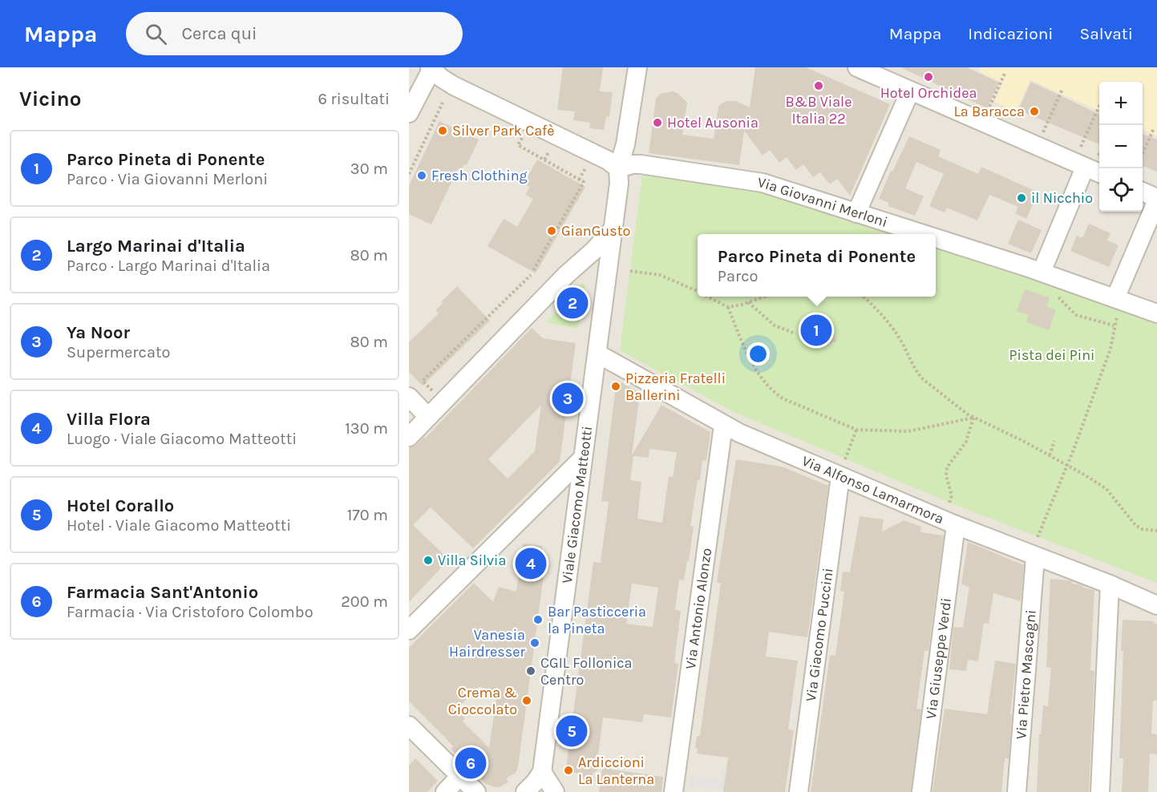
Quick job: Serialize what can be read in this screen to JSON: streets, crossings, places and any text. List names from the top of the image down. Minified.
{"streets":{"street":["Via Giovanni Merloni","Via Alfonso Lamarmora","Viale Giacomo Matteotti","Via Antonio Alonzo","Via Giacomo Puccini","Via Giuseppe Verdi","Via Pietro Mascagni"]},"crossings":[["Via Alfonso Lamarmora","Viale Giacomo Matteotti"],["Via Alfonso Lamarmora","Via Antonio Alonzo"],["Via Alfonso Lamarmora","Via Giacomo Puccini"],["Via Alfonso Lamarmora","Via Giuseppe Verdi"],["Via Alfonso Lamarmora","Via Pietro Mascagni"]],"parks":["Pista dei Pini"],"places":["Hotel Orchidea","B&B Viale Italia 22","La Baracca","Hotel Ausonia","Silver Park Cafè","Fresh Clothing","il Nicchio","GianGusto","Pizzeria Fratelli Ballerini","Villa Silvia","Bar Pasticceria la Pineta","Vanesia Hairdresser","CGIL Follonica Centro","Crema & Cioccolato","Ardiccioni La Lanterna"],"page":{"header":"Mappa","search":"Cerca qui","nav":["Mappa","Indicazioni","Salvati"],"heading":["Vicino","6 risultati"],"map_buttons":["+","−"],"list":[{"mark":"1","name":"Parco Pineta di Ponente","note":"Parco · Via Giovanni Merloni","value":"30 m"},{"mark":"2","name":"Largo Marinai d'Italia","note":"Parco · Largo Marinai d'Italia","value":"80 m"},{"mark":"3","name":"Ya Noor","note":"Supermercato","value":"80 m"},{"mark":"4","name":"Villa Flora","note":"Luogo · Viale Giacomo Matteotti","value":"130 m"},{"mark":"5","name":"Hotel Corallo","note":"Hotel · Viale Giacomo Matteotti","value":"170 m"},{"mark":"6","name":"Farmacia Sant'Antonio","note":"Farmacia · Via Cristoforo Colombo","value":"200 m"}],"popup":["Parco Pineta di Ponente","Parco"],"pins":["2","1","3","4","5","6"]}}
